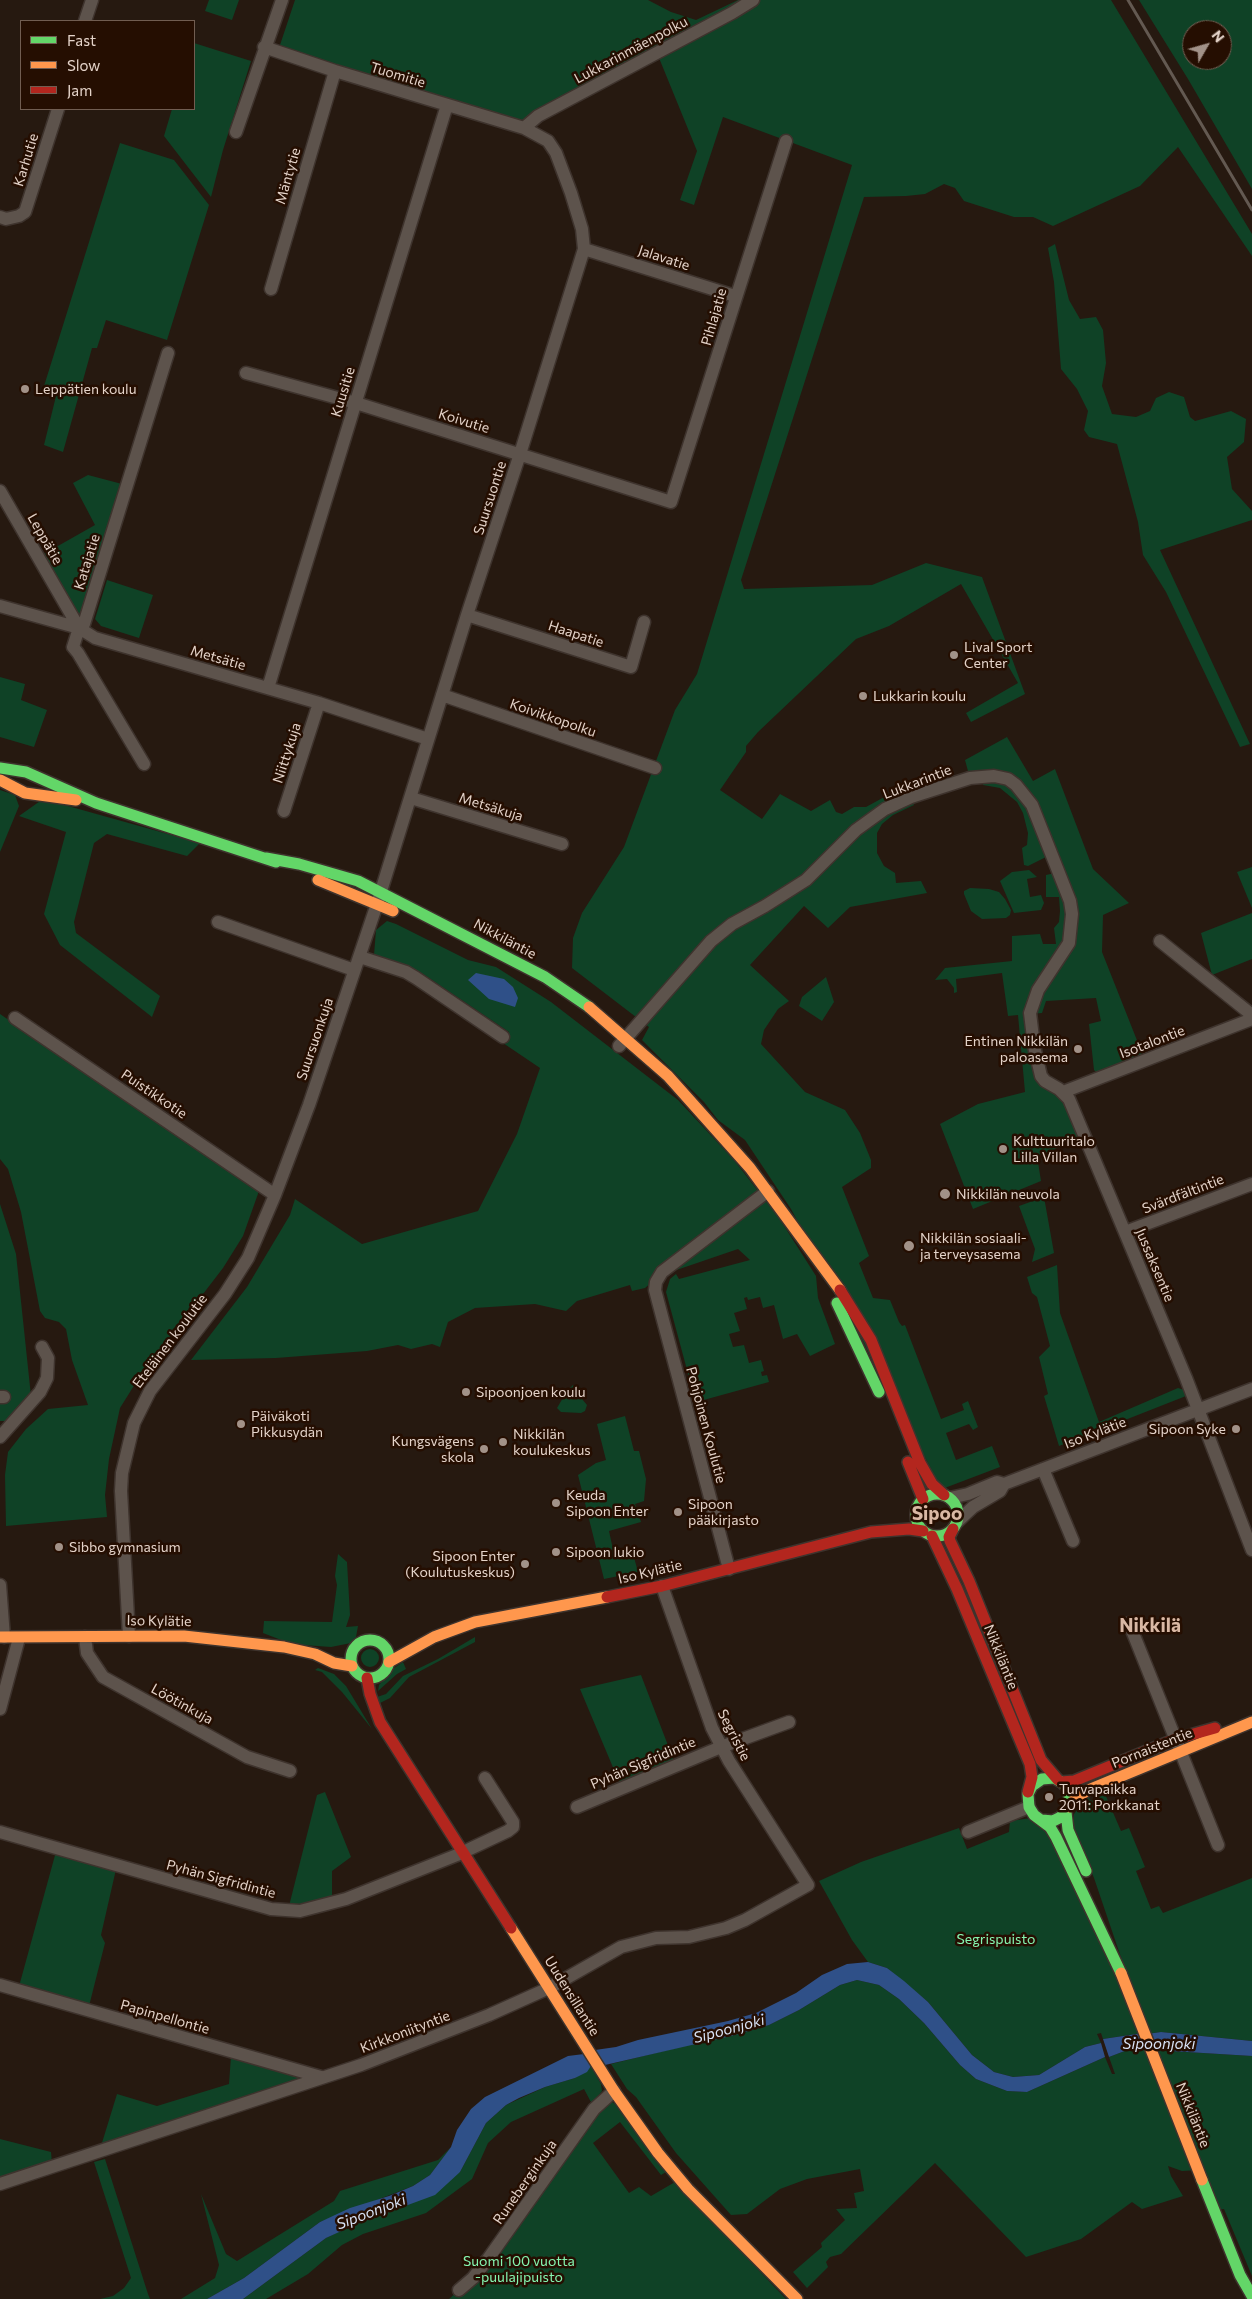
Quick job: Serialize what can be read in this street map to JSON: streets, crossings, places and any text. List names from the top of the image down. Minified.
{"streets":{"street":["Lukkarinmäenpolku","Tuomitie","Karhutie","Mäntytie","Jalavatie","Pihlajatie","Kuusitie","Koivutie","Suursuontie","Leppätie","Katajatie","Haapatie","Metsätie","Koivikkopolku","Niittykuja","Lukkarintie","Metsäkuja","Nikkiläntie","Suursuonkuja","Isotalontie","Puistikkotie","Svärdfältintie","Jussaksentie","Eteläinen koulutie","Pohjoinen Koulutie","Iso Kylätie","Löötinkuja","Segristie","Pornaistentie","Pyhän Sigfridintie","Uudensillantie","Papinpellontie","Kirkkoniityntie","Runeberginkuja"]},"crossings":[["Lukkarinmäenpolku","Tuomitie"],["Lukkarinmäenpolku","Suursuontie"],["Tuomitie","Mäntytie"],["Tuomitie","Kuusitie"],["Tuomitie","Suursuontie"],["Jalavatie","Pihlajatie"],["Jalavatie","Suursuontie"],["Pihlajatie","Koivutie"],["Kuusitie","Koivutie"],["Kuusitie","Metsätie"],["Koivutie","Suursuontie"],["Suursuontie","Haapatie"],["Suursuontie","Metsätie"],["Suursuontie","Koivikkopolku"],["Suursuontie","Metsäkuja"],["Suursuontie","Nikkiläntie"],["Suursuontie","Suursuonkuja"],["Leppätie","Katajatie"],["Leppätie","Metsätie"],["Katajatie","Metsätie"],["Metsätie","Niittykuja"],["Lukkarintie","Nikkiläntie"],["Lukkarintie","Jussaksentie"],["Nikkiläntie","Suursuonkuja"],["Nikkiläntie","Pohjoinen Koulutie"],["Nikkiläntie","Iso Kylätie"],["Nikkiläntie","Pornaistentie"],["Suursuonkuja","Puistikkotie"],["Suursuonkuja","Eteläinen koulutie"],["Isotalontie","Jussaksentie"],["Puistikkotie","Eteläinen koulutie"],["Svärdfältintie","Jussaksentie"],["Jussaksentie","Iso Kylätie"],["Eteläinen koulutie","Iso Kylätie"],["Pohjoinen Koulutie","Iso Kylätie"],["Iso Kylätie","Löötinkuja"],["Iso Kylätie","Segristie"],["Iso Kylätie","Uudensillantie"],["Segristie","Pyhän Sigfridintie"],["Segristie","Kirkkoniityntie"],["Pyhän Sigfridintie","Uudensillantie"],["Uudensillantie","Kirkkoniityntie"],["Uudensillantie","Runeberginkuja"],["Papinpellontie","Kirkkoniityntie"]],"districts":["Sipoo","Nikkilä"],"water":["Sipoonjoki"],"parks":["Segrispuisto","Suomi 100 vuotta -puulajipuisto"],"places":["Leppätien koulu","Lival Sport Center","Lukkarin koulu","Entinen Nikkilän paloasema","Kulttuuritalo Lilla Villan","Nikkilän neuvola","Nikkilän sosiaali- ja terveysasema","Sipoonjoen koulu","Päiväkoti Pikkusydän","Sipoon Syke","Nikkilän koulukeskus","Kungsvägens skola","Keuda Sipoon Enter","Sipoon pääkirjasto","Sibbo gymnasium","Sipoon lukio","Sipoon Enter (Koulutuskeskus)","Turvapaikka 2011: Porkkanat"],"legend":["Fast","Slow","Jam"],"north":"top right"}
